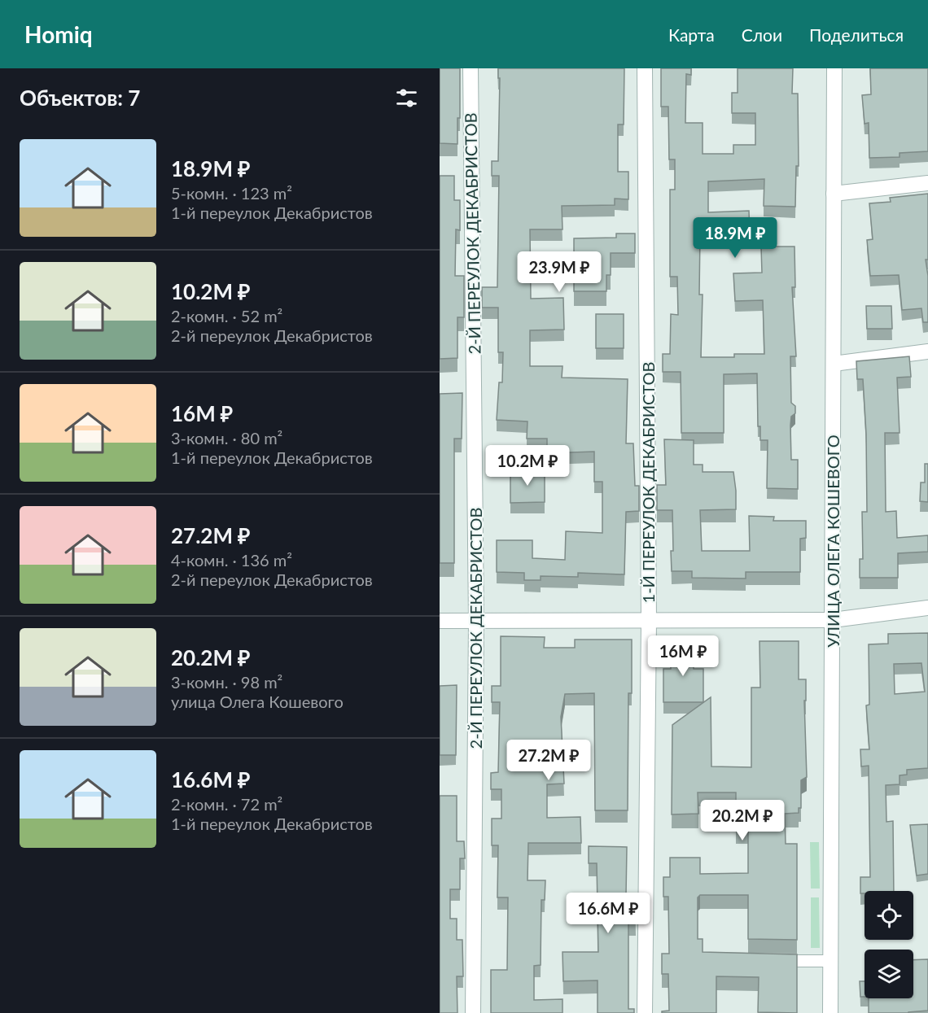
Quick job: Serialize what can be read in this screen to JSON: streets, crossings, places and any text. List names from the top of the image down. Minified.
{"streets":{"street":["2-Й ПЕРЕУЛОК ДЕКАБРИСТОВ","1-Й ПЕРЕУЛОК ДЕКАБРИСТОВ","УЛИЦА ОЛЕГА КОШЕВОГО"]},"page":{"header":"Homiq","nav":["Карта","Слои","Поделиться"],"heading":"Объектов: 7","list":[{"name":"18.9M ₽","note":"5-комн. · 123 m² · 1-й переулок Декабристов"},{"name":"10.2M ₽","note":"2-комн. · 52 m² · 2-й переулок Декабристов"},{"name":"16M ₽","note":"3-комн. · 80 m² · 1-й переулок Декабристов"},{"name":"27.2M ₽","note":"4-комн. · 136 m² · 2-й переулок Декабристов"},{"name":"20.2M ₽","note":"3-комн. · 98 m² · улица Олега Кошевого"},{"name":"16.6M ₽","note":"2-комн. · 72 m² · 1-й переулок Декабристов"}],"price":["18.9M ₽","23.9M ₽","10.2M ₽","16M ₽","27.2M ₽","20.2M ₽","16.6M ₽"]}}
